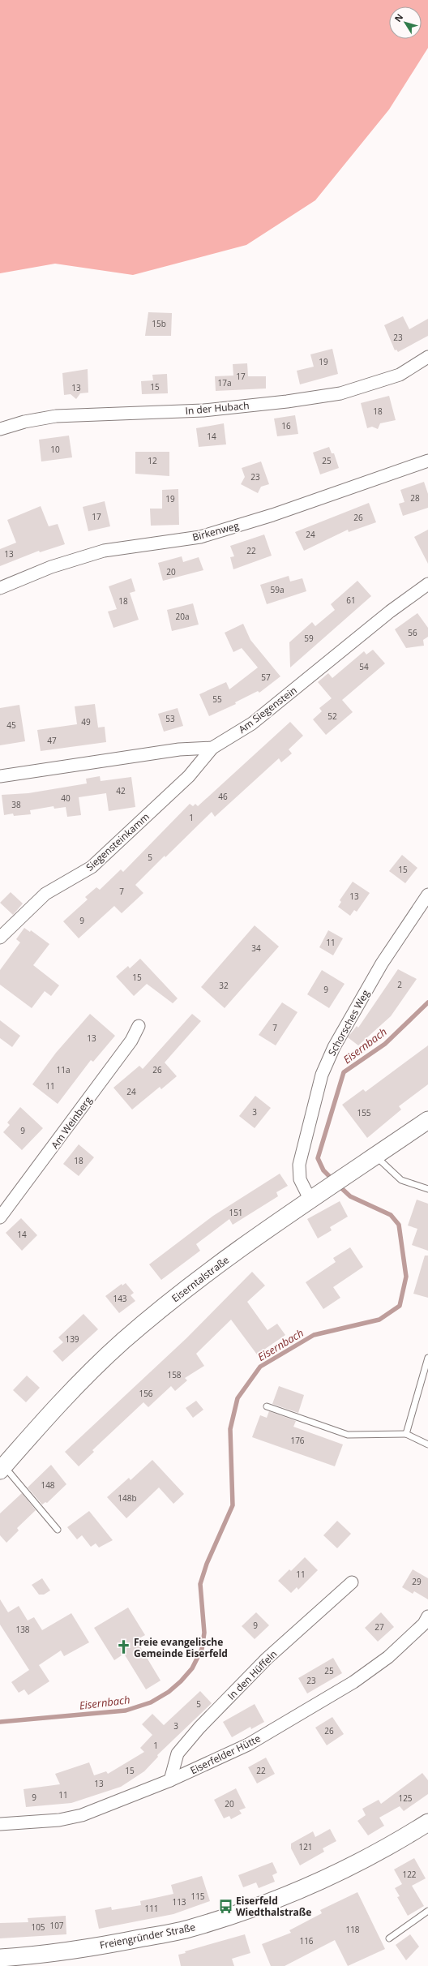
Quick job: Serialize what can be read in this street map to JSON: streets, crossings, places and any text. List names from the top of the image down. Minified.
{"streets":{"main road":["Eiserntalstraße","Freiengründer Straße"],"street":["In der Hubach","Birkenweg","Am Siegenstein","Siegensteinkamm","Schorsches Weg","Am Weinberg","In den Hüffeln","Eiserfelder Hütte"]},"crossings":[["Am Siegenstein","Siegensteinkamm"],["Schorsches Weg","Eiserntalstraße"],["In den Hüffeln","Eiserfelder Hütte"]],"water":["Eisernbach"],"places":{"church":["Freie evangelische Gemeinde Eiserfeld"],"bus stop":["Eiserfeld Wiedthalstraße"]},"house_numbers":["15b","23","19","17","17a","15","13","18","16","14","10","12","25","23","28","19","17","26","24","22","13","20","59a","61","18","20a","56","59","54","57","55","52","53","49","45","47","42","46","40","38","1","5","15","7","13","9","11","34","15","2","32","9","7","13","11a","26","11","24","3","155","9","18","151","14","143","139","158","156","176","148","148b","11","29","9","27","138","25","23","5","3","26","1","15","22","13","11","9","125","20","121","122","115","113","111","107","105","118","116"],"north":"top left"}
